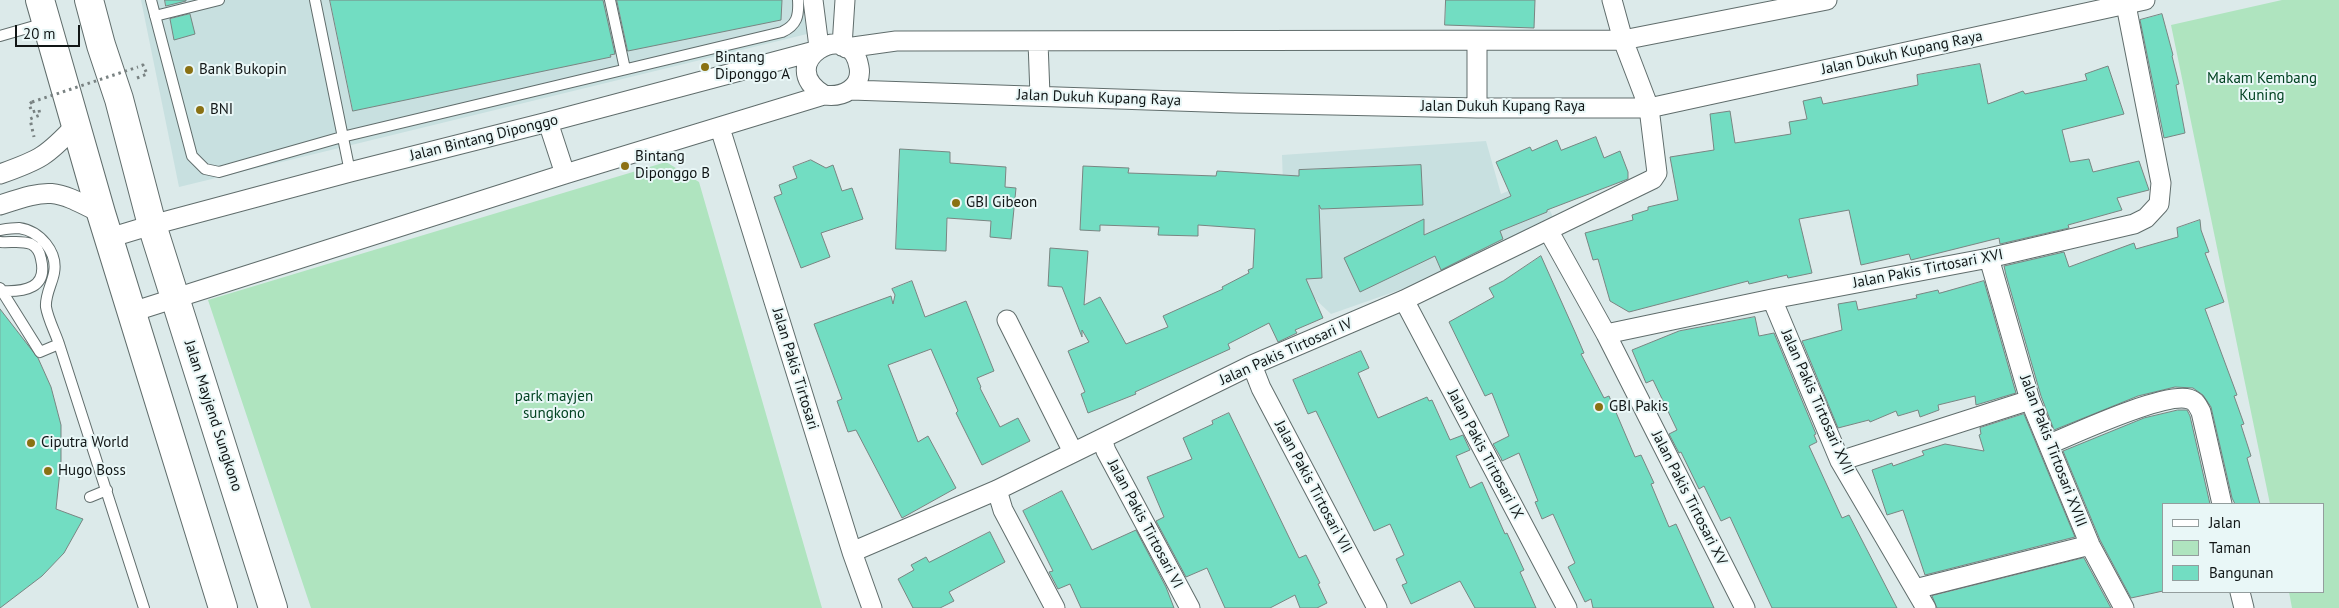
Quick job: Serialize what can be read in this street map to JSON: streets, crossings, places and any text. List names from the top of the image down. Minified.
{"streets":{"main road":["Jalan Mayjend Sungkono"],"street":["Jalan Dukuh Kupang Raya","Jalan Bintang Diponggo","Jalan Pakis Tirtosari XVI","Jalan Pakis Tirtosari IV","Jalan Pakis Tirtosari","Jalan Pakis Tirtosari XVII","Jalan Pakis Tirtosari XVIII","Jalan Pakis Tirtosari IX","Jalan Pakis Tirtosari VII","Jalan Pakis Tirtosari XV","Jalan Pakis Tirtosari VI"]},"crossings":[["Jalan Dukuh Kupang Raya","Jalan Bintang Diponggo"],["Jalan Dukuh Kupang Raya","Jalan Pakis Tirtosari XVI"],["Jalan Dukuh Kupang Raya","Jalan Pakis Tirtosari IV"],["Jalan Bintang Diponggo","Jalan Mayjend Sungkono"],["Jalan Pakis Tirtosari XVI","Jalan Pakis Tirtosari XVII"],["Jalan Pakis Tirtosari XVI","Jalan Pakis Tirtosari XVIII"],["Jalan Pakis Tirtosari XVI","Jalan Pakis Tirtosari XV"],["Jalan Pakis Tirtosari IV","Jalan Pakis Tirtosari"],["Jalan Pakis Tirtosari IV","Jalan Pakis Tirtosari IX"],["Jalan Pakis Tirtosari IV","Jalan Pakis Tirtosari VII"],["Jalan Pakis Tirtosari IV","Jalan Pakis Tirtosari VI"]],"parks":["Makam Kembang Kuning","park mayjen sungkono"],"places":["Bintang Diponggo A","Bank Bukopin","BNI","Bintang Diponggo B","GBI Gibeon","GBI Pakis","Ciputra World","Hugo Boss"],"legend":["Jalan","Taman","Bangunan"],"scale_bar":"20 m"}
